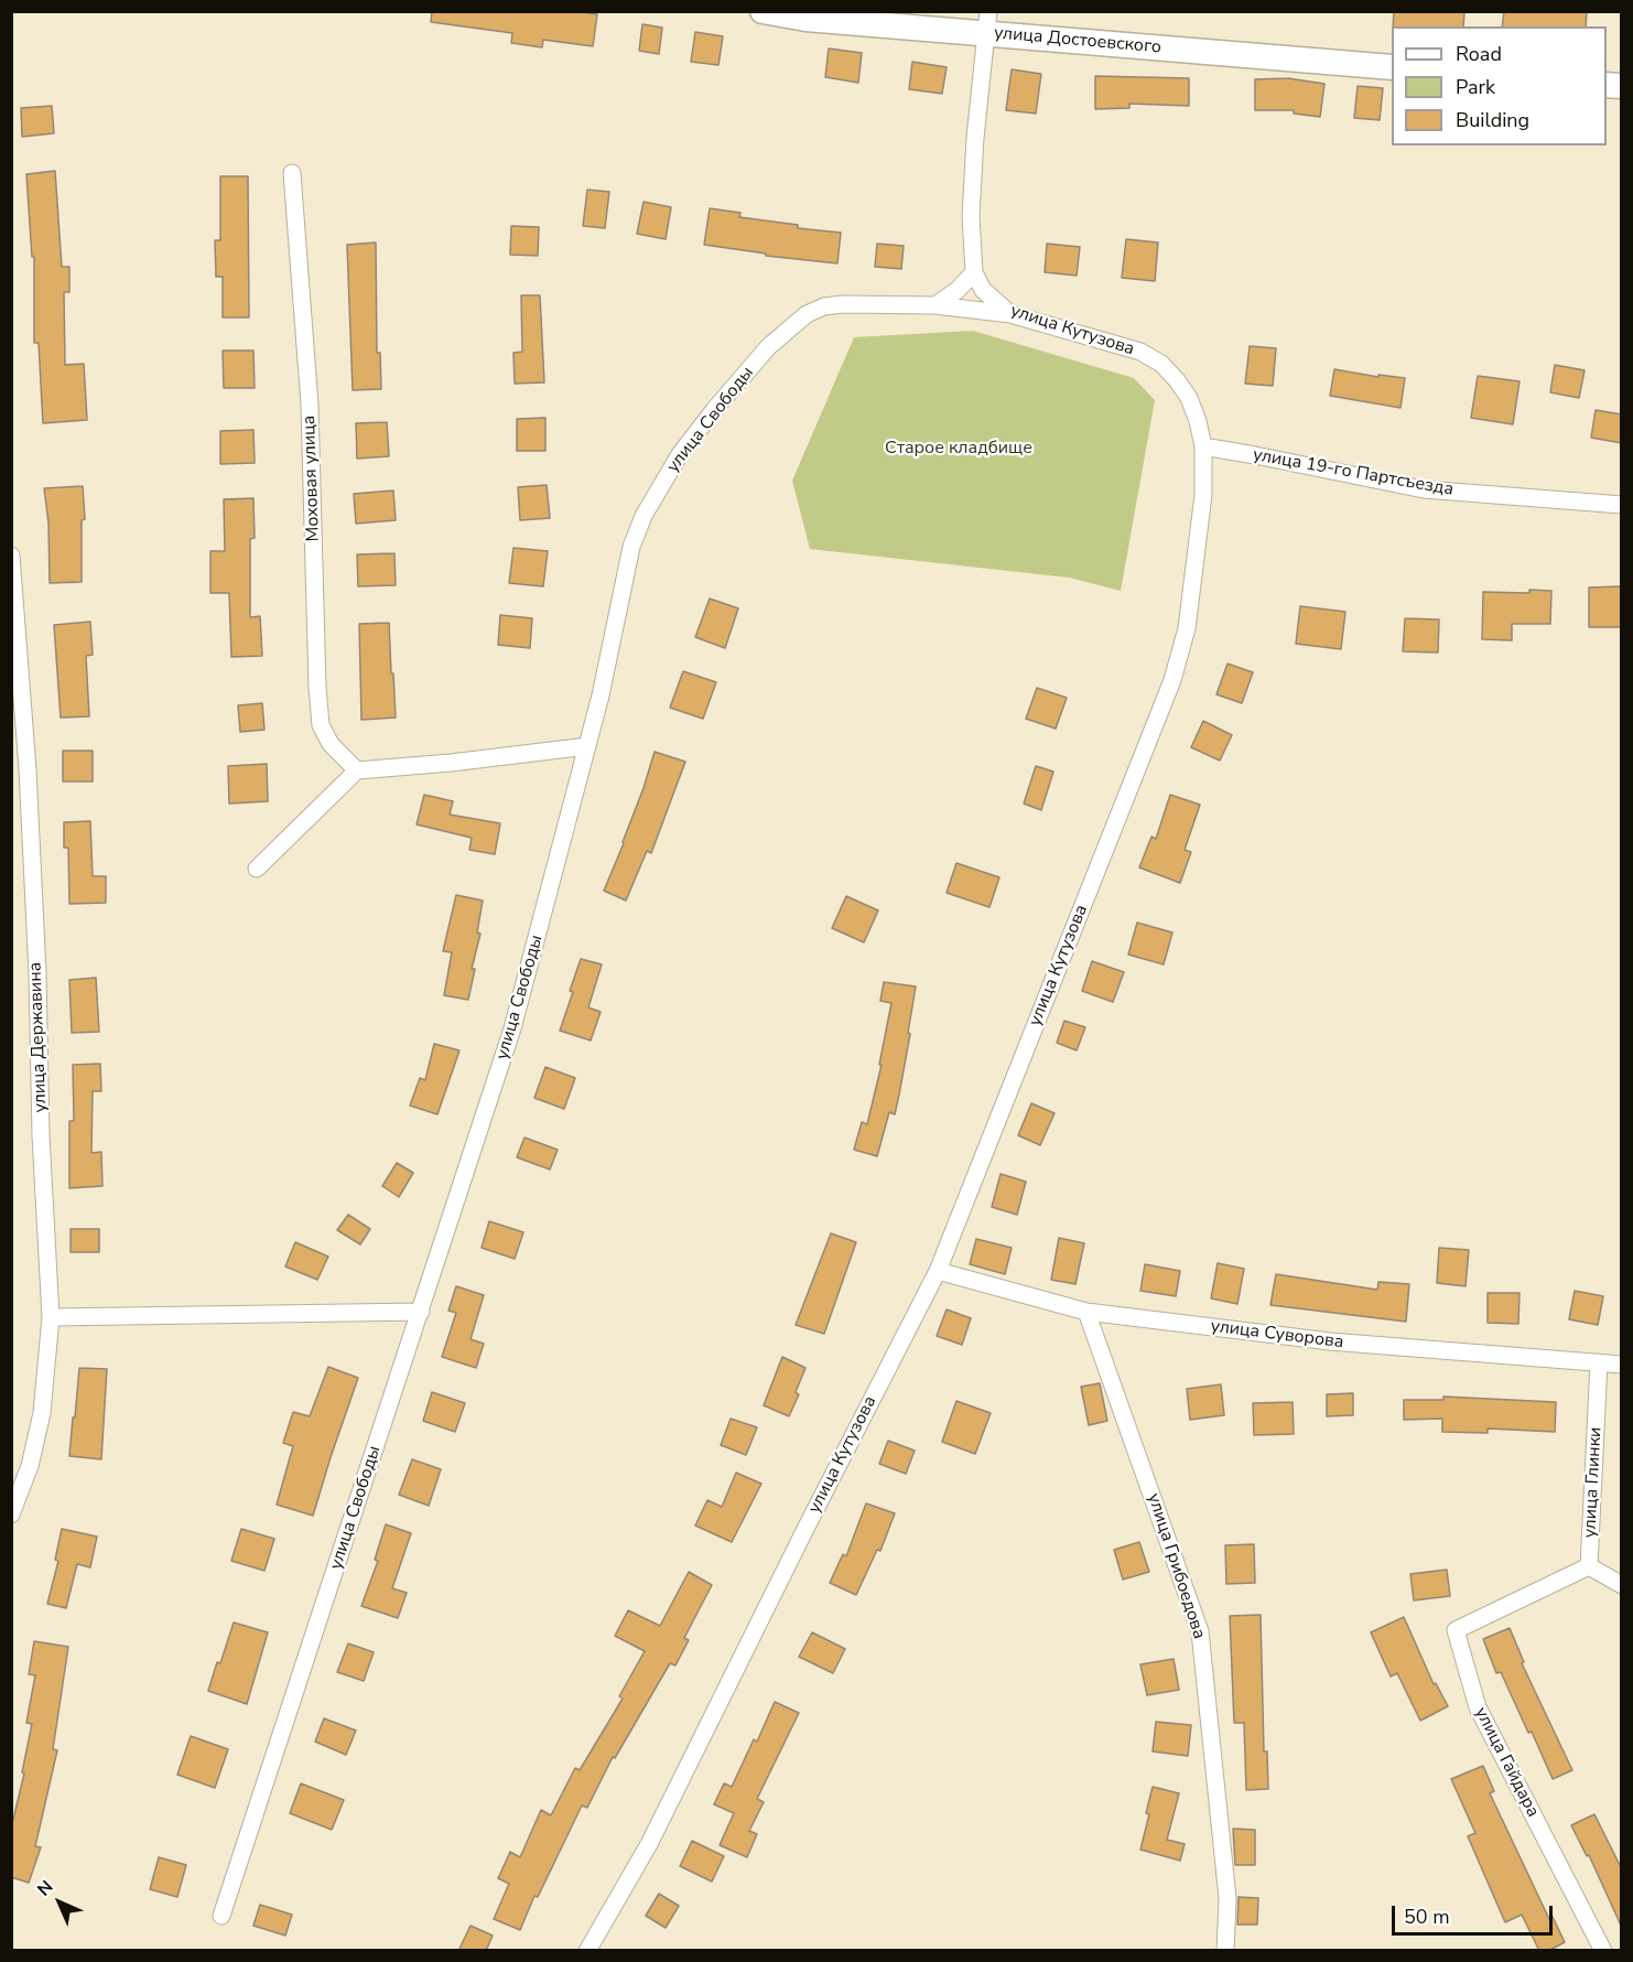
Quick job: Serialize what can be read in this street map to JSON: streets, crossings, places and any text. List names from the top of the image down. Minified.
{"streets":{"street":["улица Достоевского","улица Кутузова","улица Свободы","улица 19-го Партсъезда","Моховая улица","улица Державина","улица Суворова","улица Глинки","улица Грибоедова","улица Гайдара"]},"crossings":[["улица Кутузова","улица Свободы"],["улица Кутузова","улица 19-го Партсъезда"],["улица Кутузова","улица Суворова"],["улица Суворова","улица Глинки"],["улица Суворова","улица Грибоедова"],["улица Глинки","улица Гайдара"]],"parks":["Старое кладбище"],"legend":["Road","Park","Building"],"scale_bar":"50 m","north":"top left"}
